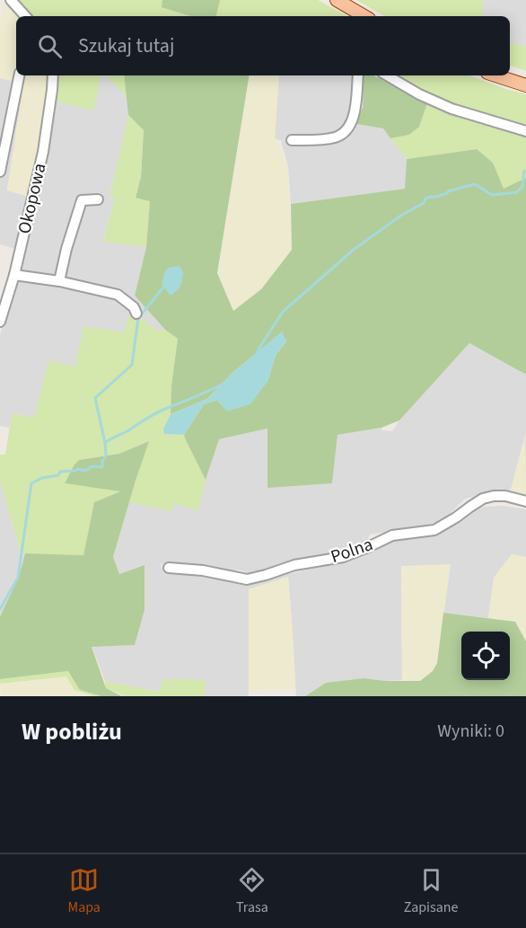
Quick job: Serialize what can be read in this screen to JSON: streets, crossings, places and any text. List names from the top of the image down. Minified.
{"streets":{"street":["Okopowa","Polna"]},"page":{"search":"Szukaj tutaj","heading":["W pobliżu","Wyniki: 0"],"nav":["Mapa","Trasa","Zapisane"]}}
